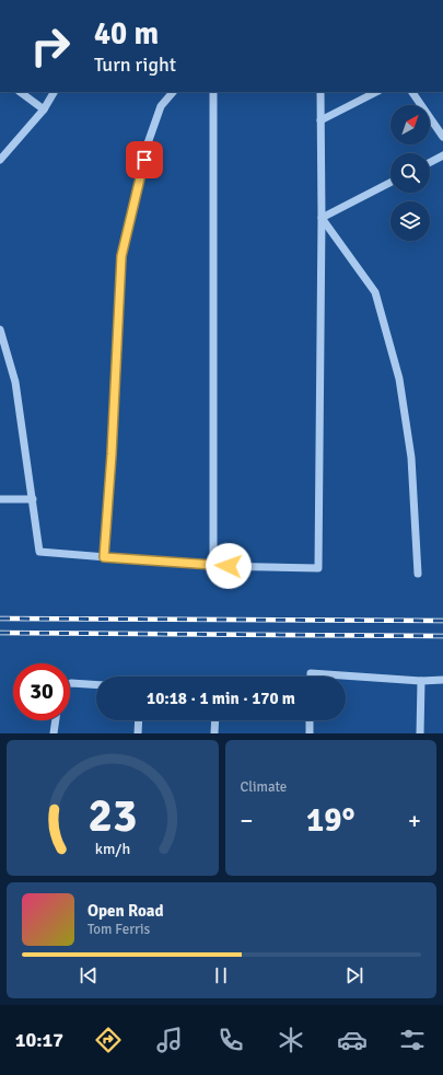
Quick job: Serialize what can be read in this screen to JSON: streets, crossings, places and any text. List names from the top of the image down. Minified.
{"north":"top right","page":{"turn":["40 m","Turn right"],"limit":"30","trip":"10:18 · 1 min · 170 m","tile":"Climate","heat":["−","19°","+"],"song":["Open Road","Tom Ferris"],"tabs":"10:17","gauge":["23","km/h"]}}
